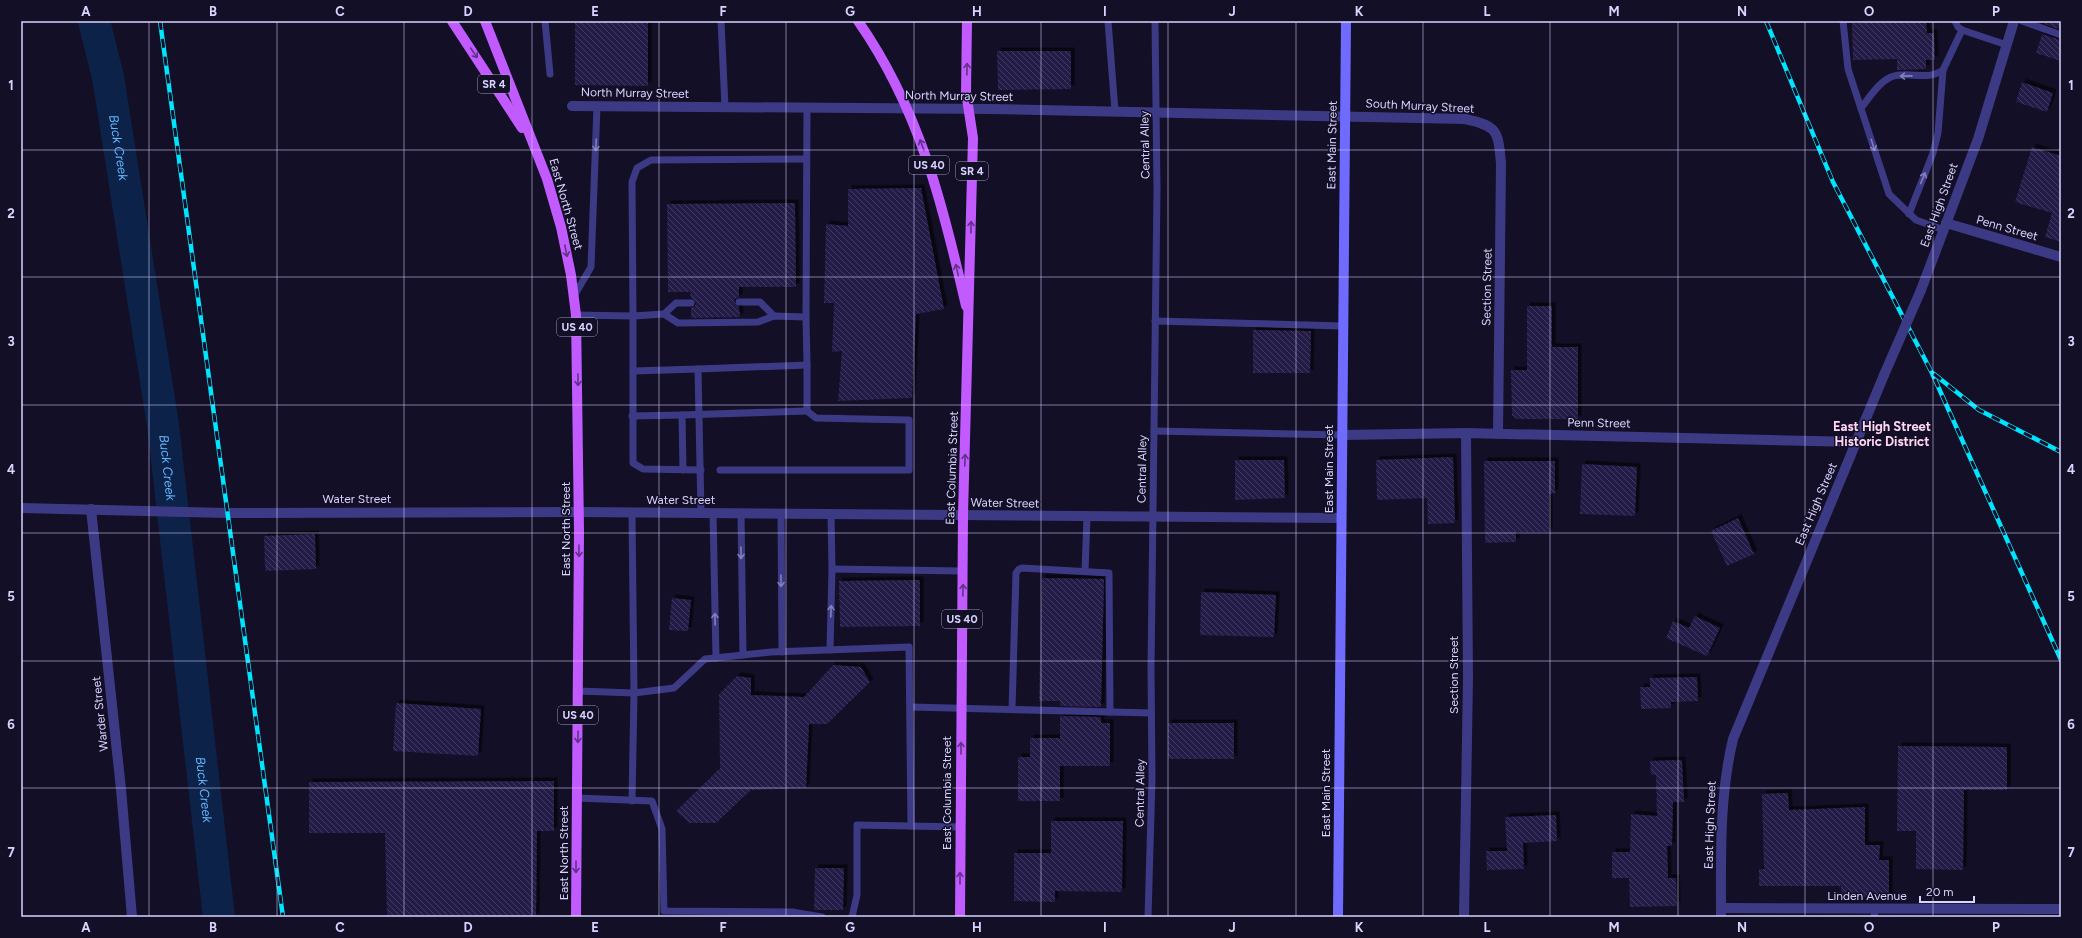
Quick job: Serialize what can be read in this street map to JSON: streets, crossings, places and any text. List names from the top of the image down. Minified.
{"streets":{"main road":["SR 4","East Main Street","US 40","East North Street","East Columbia Street"],"street":["North Murray Street","South Murray Street","East High Street","Penn Street","Section Street","Water Street","Warder Street","Linden Avenue"],"lane":["Central Alley"]},"crossings":[["SR 4","US 40"],["SR 4","East North Street"],["North Murray Street","South Murray Street"],["North Murray Street","Central Alley"],["North Murray Street","East Main Street"],["North Murray Street","US 40"],["North Murray Street","East Columbia Street"],["South Murray Street","East Main Street"],["South Murray Street","Section Street"],["Central Alley","Water Street"],["East Main Street","Penn Street"],["East Main Street","Water Street"],["US 40","East North Street"],["US 40","East Columbia Street"],["East North Street","Water Street"],["East High Street","Penn Street"],["East High Street","Linden Avenue"],["Penn Street","Section Street"],["East Columbia Street","Water Street"],["Water Street","Warder Street"]],"one_way":["East North Street","East Columbia Street"],"districts":["East High Street Historic District"],"water":["Buck Creek"],"scale_bar":"20 m","grid":{"columns":["A","B","C","D","E","F","G","H","I","J","K","L","M","N","O","P"],"rows":["1","2","3","4","5","6","7"]}}
